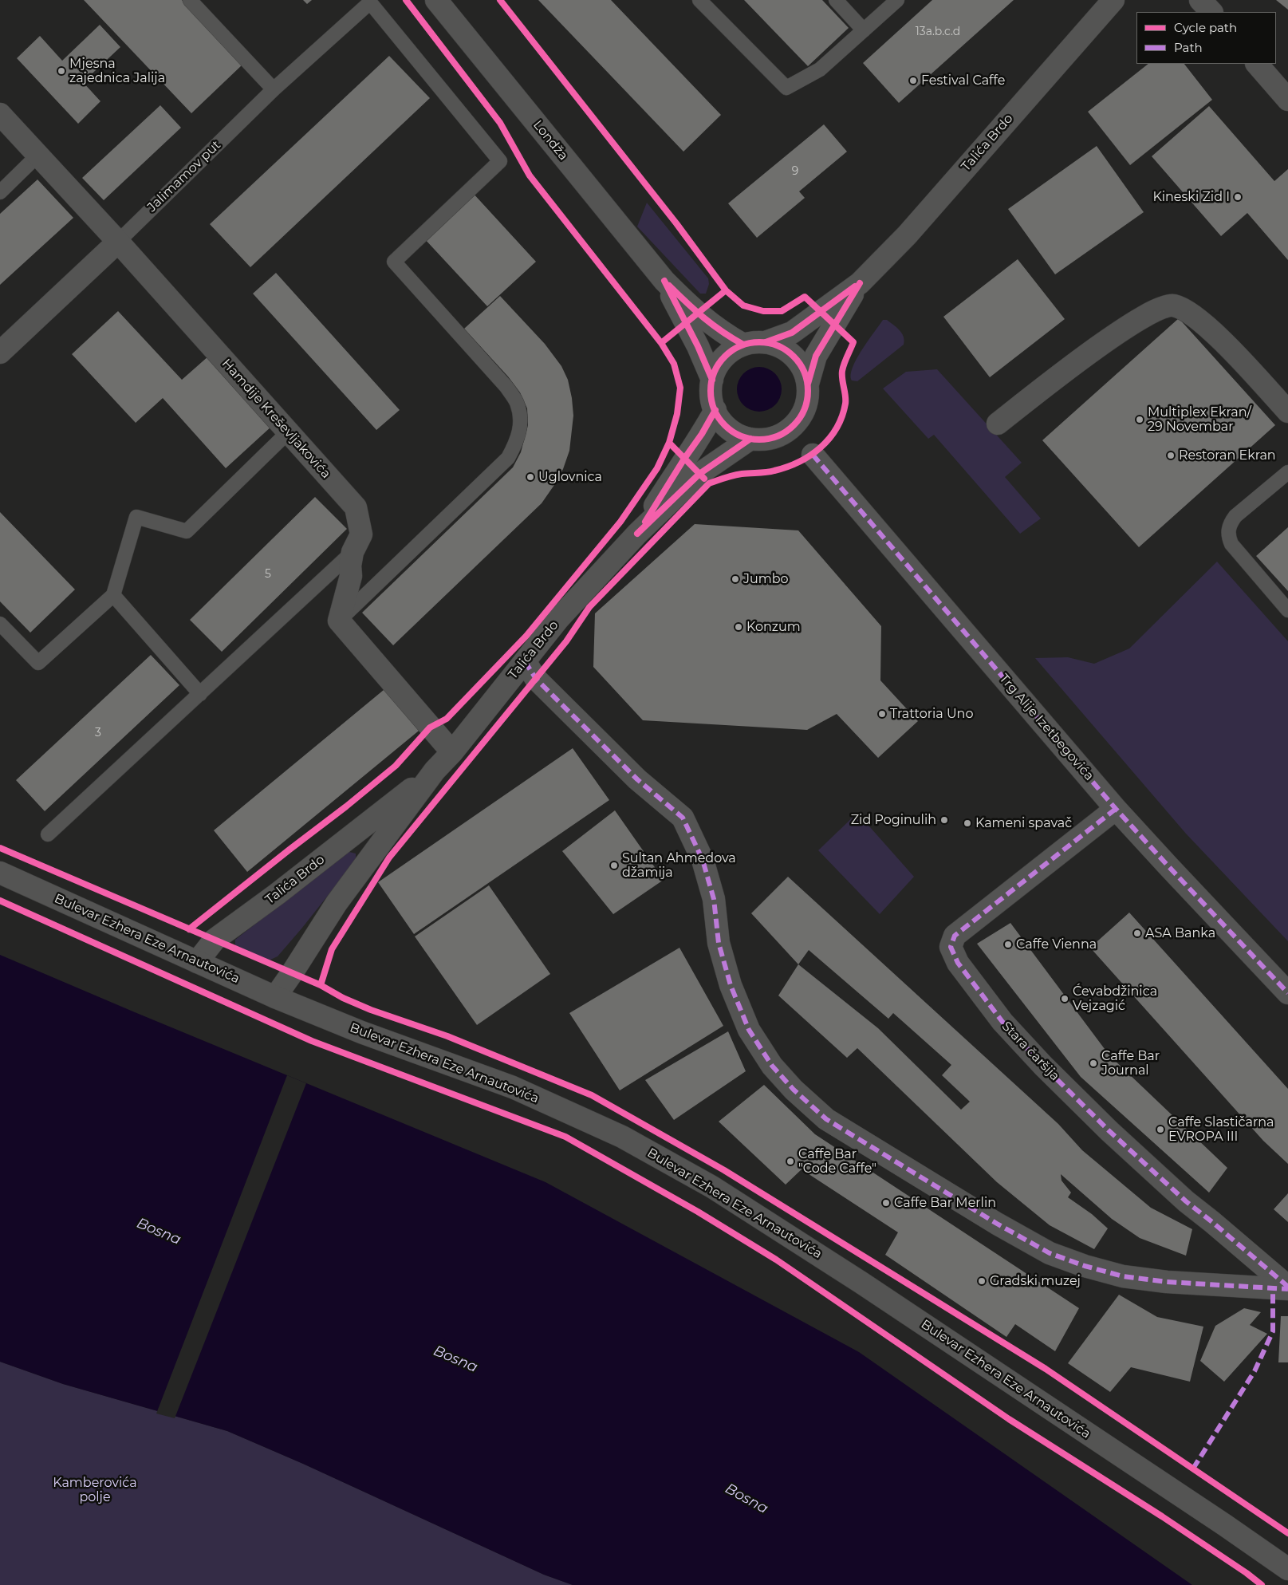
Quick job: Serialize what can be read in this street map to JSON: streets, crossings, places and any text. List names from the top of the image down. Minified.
{"streets":{"street":["Londža","Talića Brdo","Jalimamov put","Hamdije Kreševljakovića","Trg Alije Izetbegovića","Bulevar Ezhera Eze Arnautovića","Stara čaršija"]},"crossings":[["Londža","Talića Brdo"],["Talića Brdo","Bulevar Ezhera Eze Arnautovića"],["Jalimamov put","Hamdije Kreševljakovića"],["Trg Alije Izetbegovića","Stara čaršija"]],"water":["Bosna"],"parks":["Kamberovića polje"],"places":["Mjesna zajednica Jalija","Festival Caffe","Kineski Zid I","Multiplex Ekran/ 29 Novembar","Restoran Ekran","Uglovnica","Jumbo","Konzum","Trattoria Uno","Zid Poginulih","Kameni spavač","Sultan Ahmedova džamija","ASA Banka","Caffe Vienna","Ćevabdžinica Vejzagić","Caffe Bar Journal","Caffe Slastičarna EVROPA III","Caffe Bar \"Code Caffe\"","Caffe Bar Merlin","Gradski muzej"],"house_numbers":["13a.b.c.d","9","5","3"],"legend":["Cycle path","Path"]}
